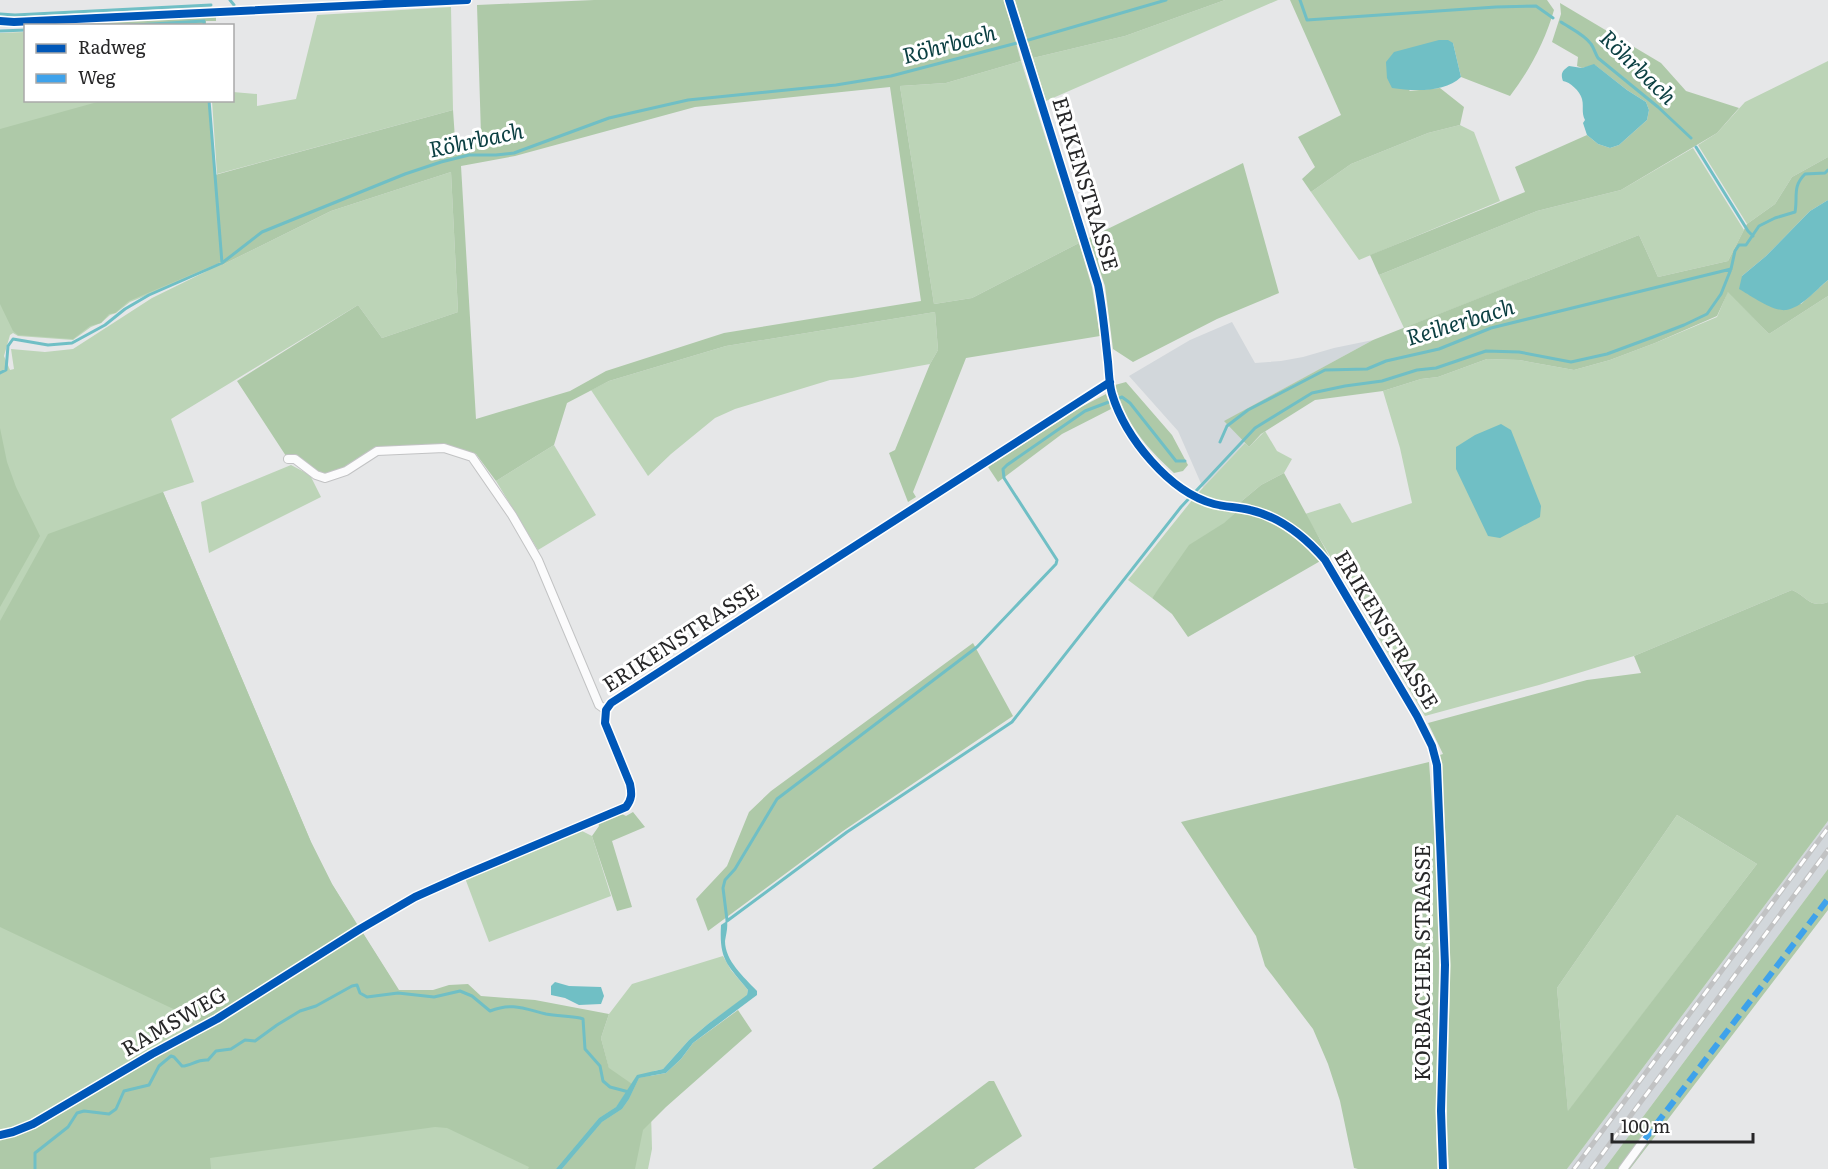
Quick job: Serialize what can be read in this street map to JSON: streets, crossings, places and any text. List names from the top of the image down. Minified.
{"streets":{"street":["ERIKENSTRASSE","KORBACHER STRASSE","RAMSWEG"]},"crossings":[["ERIKENSTRASSE","KORBACHER STRASSE"],["ERIKENSTRASSE","RAMSWEG"]],"water":["Röhrbach","Reiherbach"],"legend":["Radweg","Weg"],"scale_bar":"100 m"}
